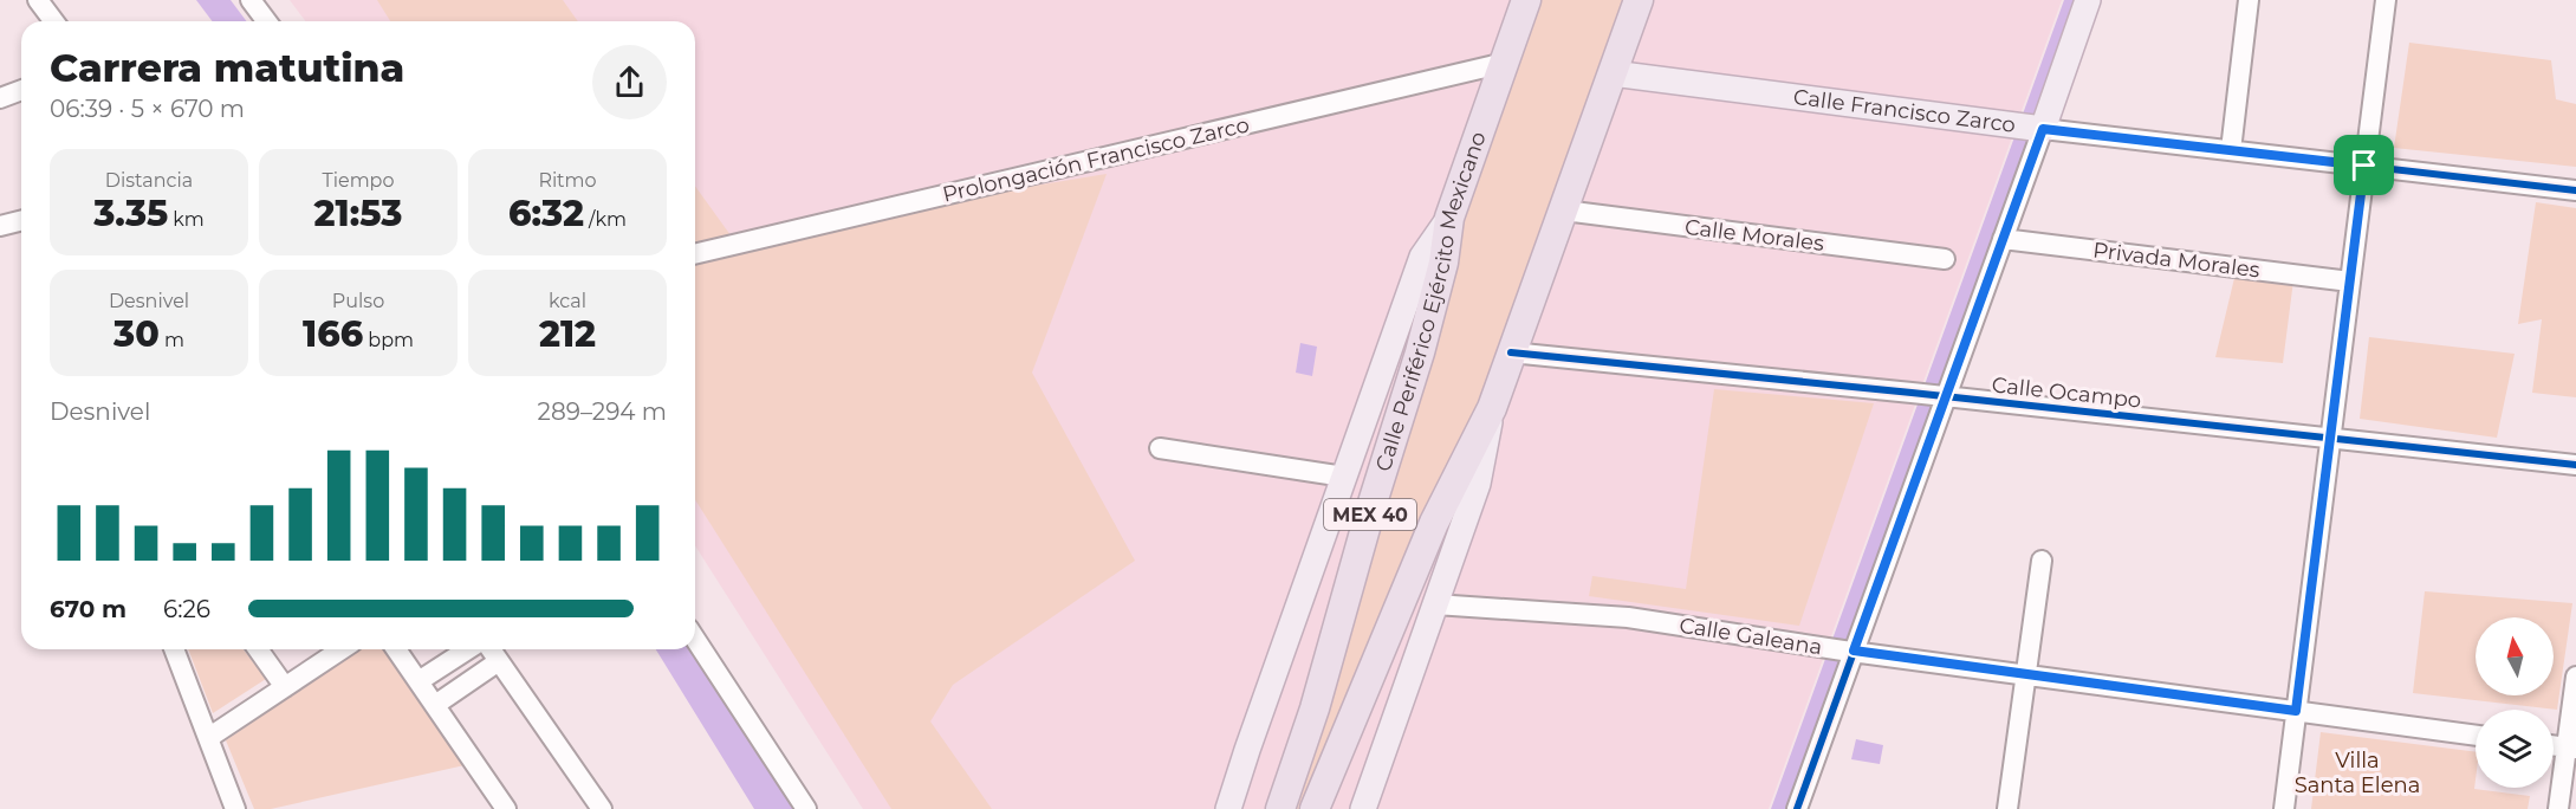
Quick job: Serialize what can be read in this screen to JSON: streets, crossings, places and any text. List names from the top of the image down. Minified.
{"streets":{"highway":["Calle Periférico Ejército Mexicano","MEX 40"],"main road":["Calle Francisco Zarco"],"street":["Prolongación Francisco Zarco","Calle Morales","Privada Morales","Calle Ocampo","Calle Galeana"]},"crossings":[["Calle Francisco Zarco","MEX 40"],["Prolongación Francisco Zarco","Calle Periférico Ejército Mexicano"],["Calle Morales","MEX 40"],["Calle Ocampo","MEX 40"],["MEX 40","Calle Galeana"]],"parks":["Villa Santa Elena"],"north":"top","page":{"heading":["Carrera matutina","06:39 · 5 × 670 m"],"stats":[["Distancia","3.35 km"],["Tiempo","21:53"],["Ritmo","6:32 /km"],["Desnivel","30 m"],["Pulso","166 bpm"],["kcal","212"]],"chart":["Desnivel","289–294 m"],"list":[{"name":"670 m","note":"6:26"}]}}
